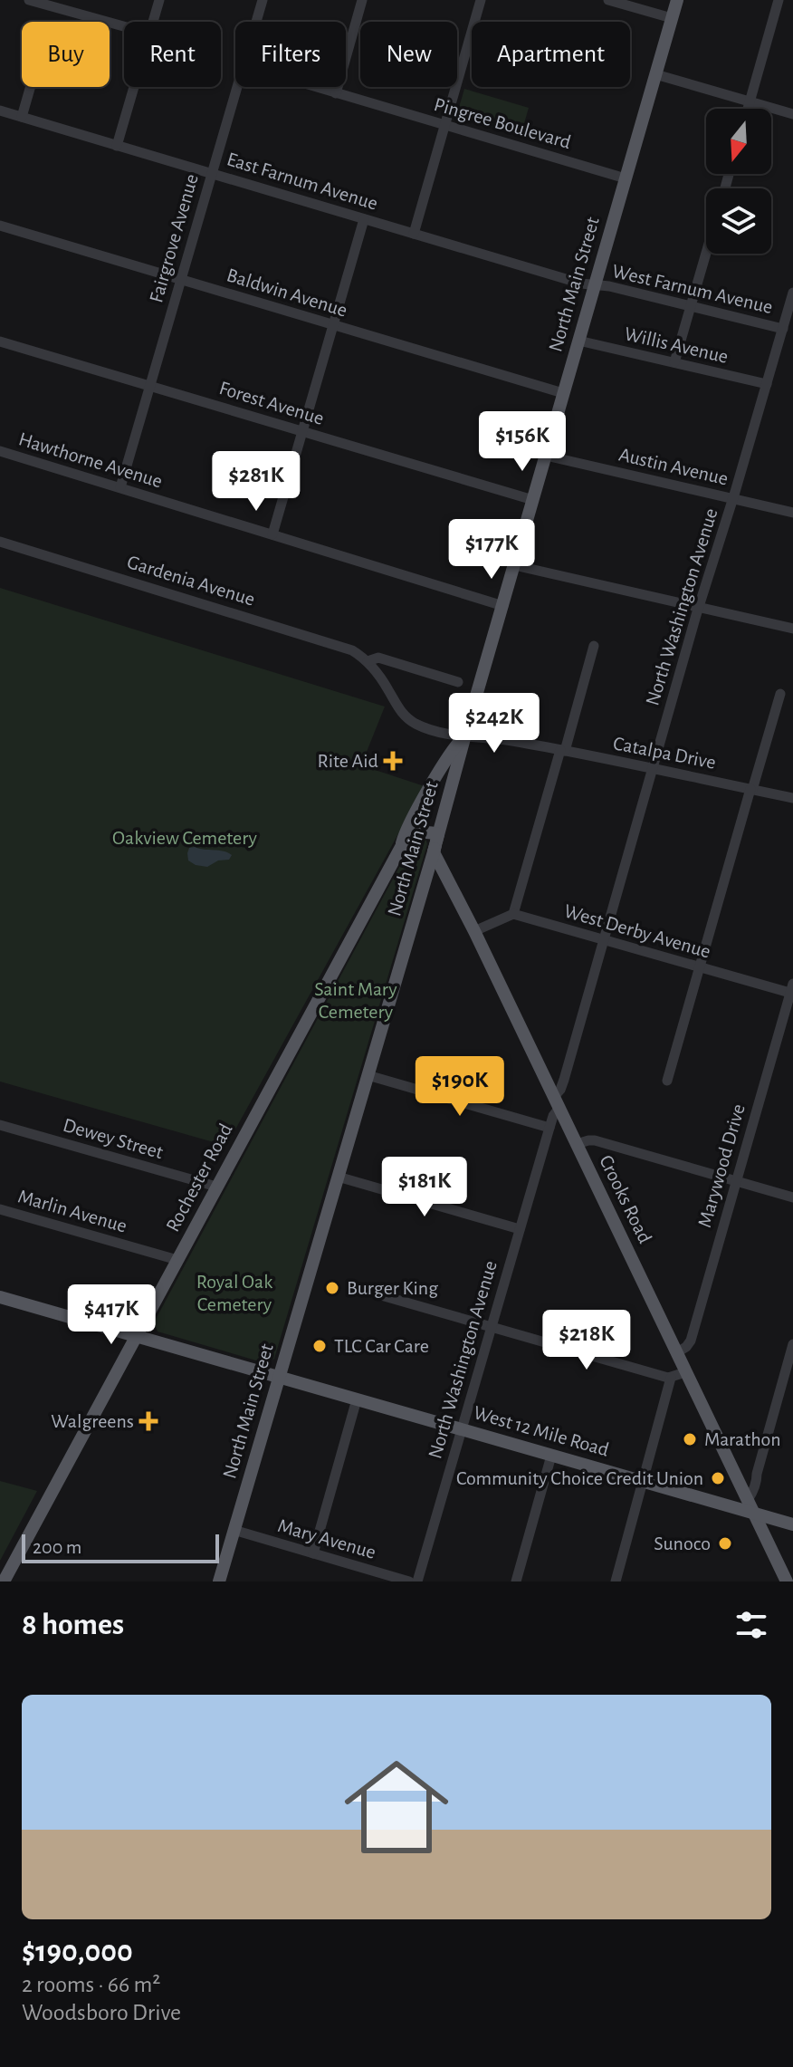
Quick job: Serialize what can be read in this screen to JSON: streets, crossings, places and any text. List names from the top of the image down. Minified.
{"streets":{"main road":["North Main Street","Rochester Road","Crooks Road","West 12 Mile Road"],"street":["Pingree Boulevard","East Farnum Avenue","Fairgrove Avenue","West Farnum Avenue","Baldwin Avenue","Willis Avenue","Forest Avenue","Hawthorne Avenue","Austin Avenue","Gardenia Avenue","North Washington Avenue","Catalpa Drive","West Derby Avenue","Dewey Street","Marywood Drive","Marlin Avenue","Mary Avenue"]},"crossings":[["Pingree Boulevard","North Main Street"],["East Farnum Avenue","Fairgrove Avenue"],["East Farnum Avenue","North Main Street"],["East Farnum Avenue","West Farnum Avenue"],["Fairgrove Avenue","Baldwin Avenue"],["Fairgrove Avenue","Forest Avenue"],["Fairgrove Avenue","Hawthorne Avenue"],["North Main Street","West Farnum Avenue"],["North Main Street","Baldwin Avenue"],["North Main Street","Willis Avenue"],["North Main Street","Forest Avenue"],["North Main Street","Hawthorne Avenue"],["North Main Street","Austin Avenue"],["North Main Street","Gardenia Avenue"],["North Main Street","Rochester Road"],["North Main Street","Crooks Road"],["North Main Street","West 12 Mile Road"],["North Main Street","Mary Avenue"],["West Farnum Avenue","North Washington Avenue"],["Willis Avenue","North Washington Avenue"],["Austin Avenue","North Washington Avenue"],["Gardenia Avenue","Catalpa Drive"],["Gardenia Avenue","Rochester Road"],["North Washington Avenue","Catalpa Drive"],["North Washington Avenue","West Derby Avenue"],["North Washington Avenue","Crooks Road"],["North Washington Avenue","West 12 Mile Road"],["West Derby Avenue","Marywood Drive"],["Dewey Street","Rochester Road"],["Marywood Drive","Crooks Road"],["Rochester Road","Marlin Avenue"],["Rochester Road","West 12 Mile Road"],["Crooks Road","West 12 Mile Road"]],"parks":["Oakview Cemetery","Saint Mary Cemetery","Royal Oak Cemetery"],"places":{"health":["Rite Aid","Walgreens"],"other":["Burger King","TLC Car Care","Marathon","Community Choice Credit Union","Sunoco"]},"scale_bar":"200 m","north":"bottom","page":{"chip":["Buy","Rent","Filters","New","Apartment"],"price":["$156K","$281K","$177K","$242K","$190K","$181K","$417K","$218K"],"scale":"200 m","heading":"8 homes","list":[{"name":"$190,000","note":"2 rooms · 66 m² · Woodsboro Drive"}]}}
